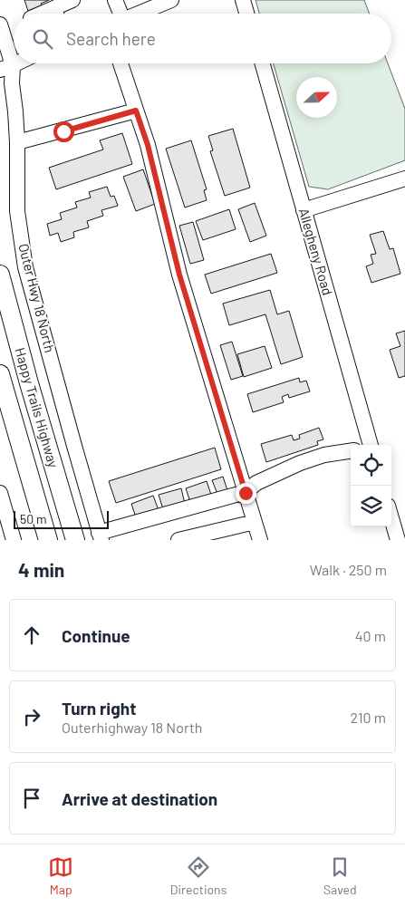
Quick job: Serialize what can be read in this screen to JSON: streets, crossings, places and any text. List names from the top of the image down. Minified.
{"streets":{"main road":["Happy Trails Highway"],"street":["Allegheny Road","Outer Hwy 18 North"]},"scale_bar":"50 m","north":"right","page":{"search":"Search here","scale":"50 m","heading":["4 min","Walk · 250 m"],"list":[["Continue","40 m"],["Turn right","Outerhighway 18 North","210 m"],"Arrive at destination"],"nav":["Map","Directions","Saved"]}}
